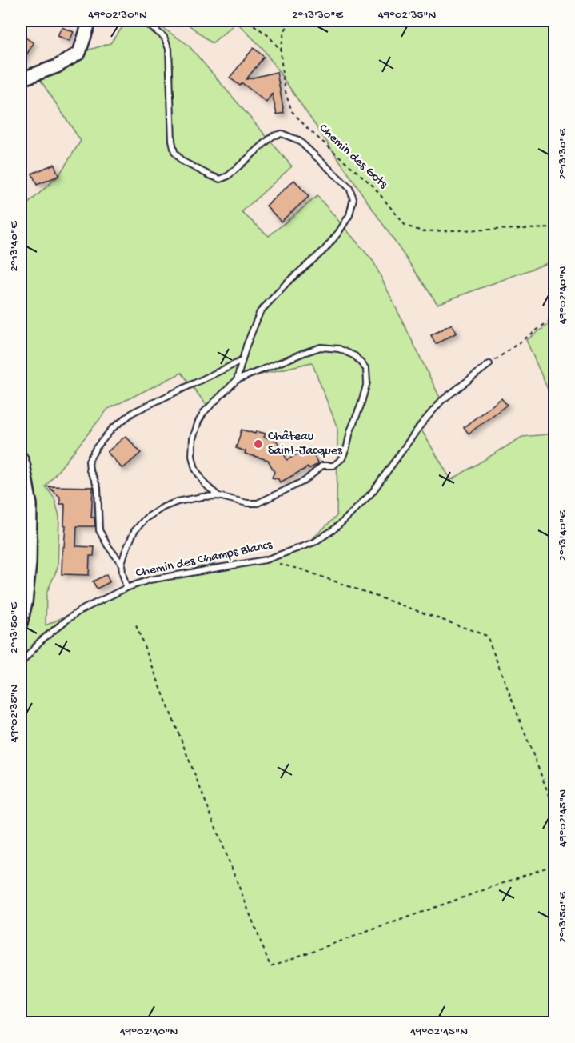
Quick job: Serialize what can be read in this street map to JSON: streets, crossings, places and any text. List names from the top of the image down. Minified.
{"streets":{"lane":["Chemin des Champs Blancs"],"path":["Chemin des Gots"]},"places":["Château Saint-Jacques"],"coordinates":["49°02'30\"N","2°13'30\"E","49°02'35\"N","2°13'40\"E","49°02'40\"N","2°13'50\"E","49°02'45\"N"]}
